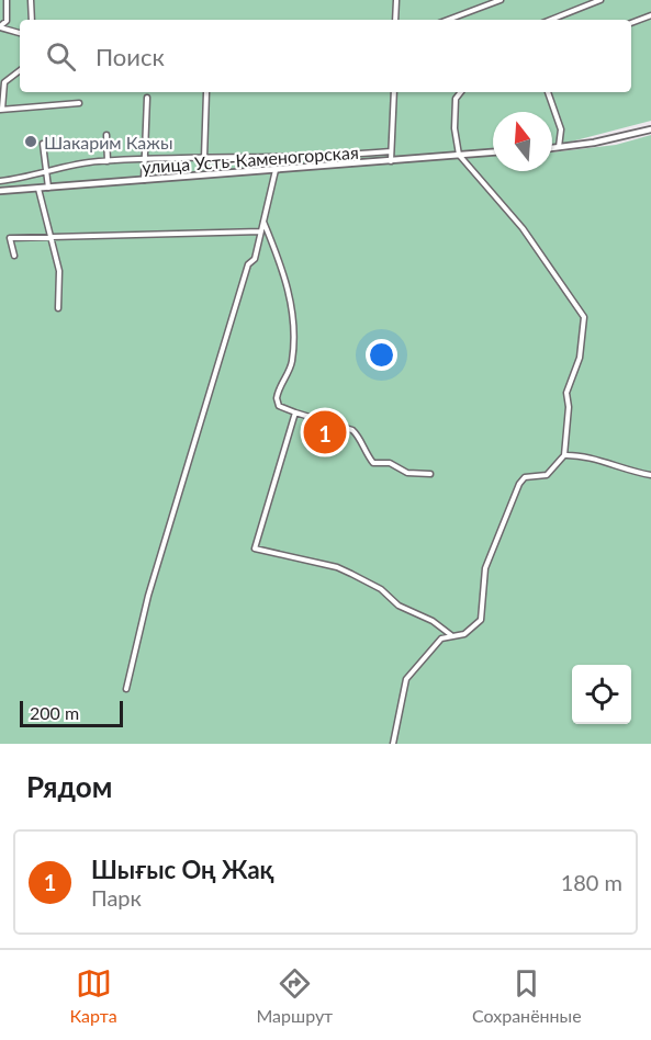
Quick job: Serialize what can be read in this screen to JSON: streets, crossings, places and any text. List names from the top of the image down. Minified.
{"streets":{"street":["улица Усть-Каменогорская"]},"places":["Шакарим Кажы"],"scale_bar":"200 m","north":"top","page":{"search":"Поиск","pins":"1","scale":"200 m","heading":"Рядом","list":[{"mark":"1","name":"Шығыс Оң Жақ","note":"Парк","value":"180 m"}],"nav":["Карта","Маршрут","Сохранённые"]}}
